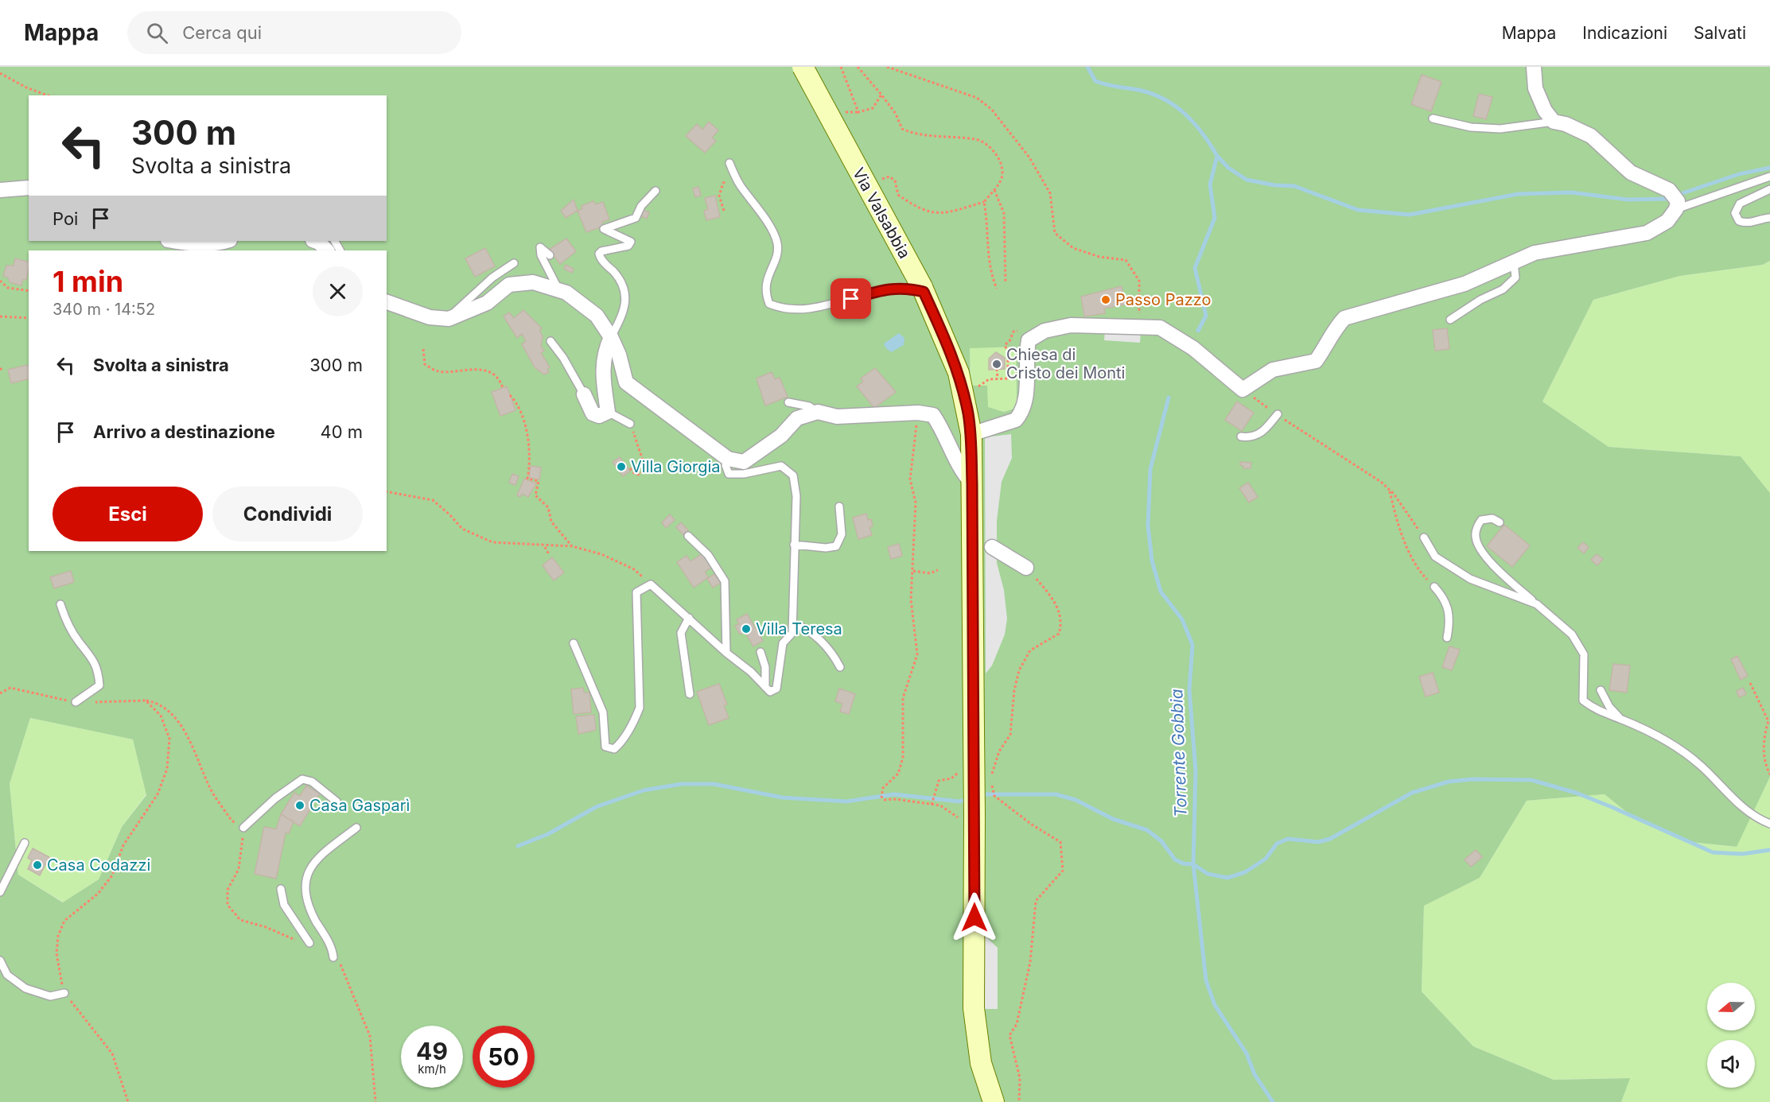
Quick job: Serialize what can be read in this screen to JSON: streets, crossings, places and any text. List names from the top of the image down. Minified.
{"streets":{"main road":["Via Valsabbia"]},"water":["Torrente Gobbia"],"places":["Passo Pazzo","Chiesa di Cristo dei Monti","Villa Giorgia","Villa Teresa","Casa Gasparì","Casa Codazzi"],"north":"left","page":{"header":"Mappa","search":"Cerca qui","nav":["Mappa","Indicazioni","Salvati"],"turn":["300 m","Svolta a sinistra"],"then":"Poi","heading":["1 min","340 m · 14:52"],"list":[{"name":"Svolta a sinistra","value":"300 m"},{"name":"Arrivo a destinazione","value":"40 m"}],"buttons":["Esci","Condividi"],"speed":"49 km/h","limit":"50"}}
